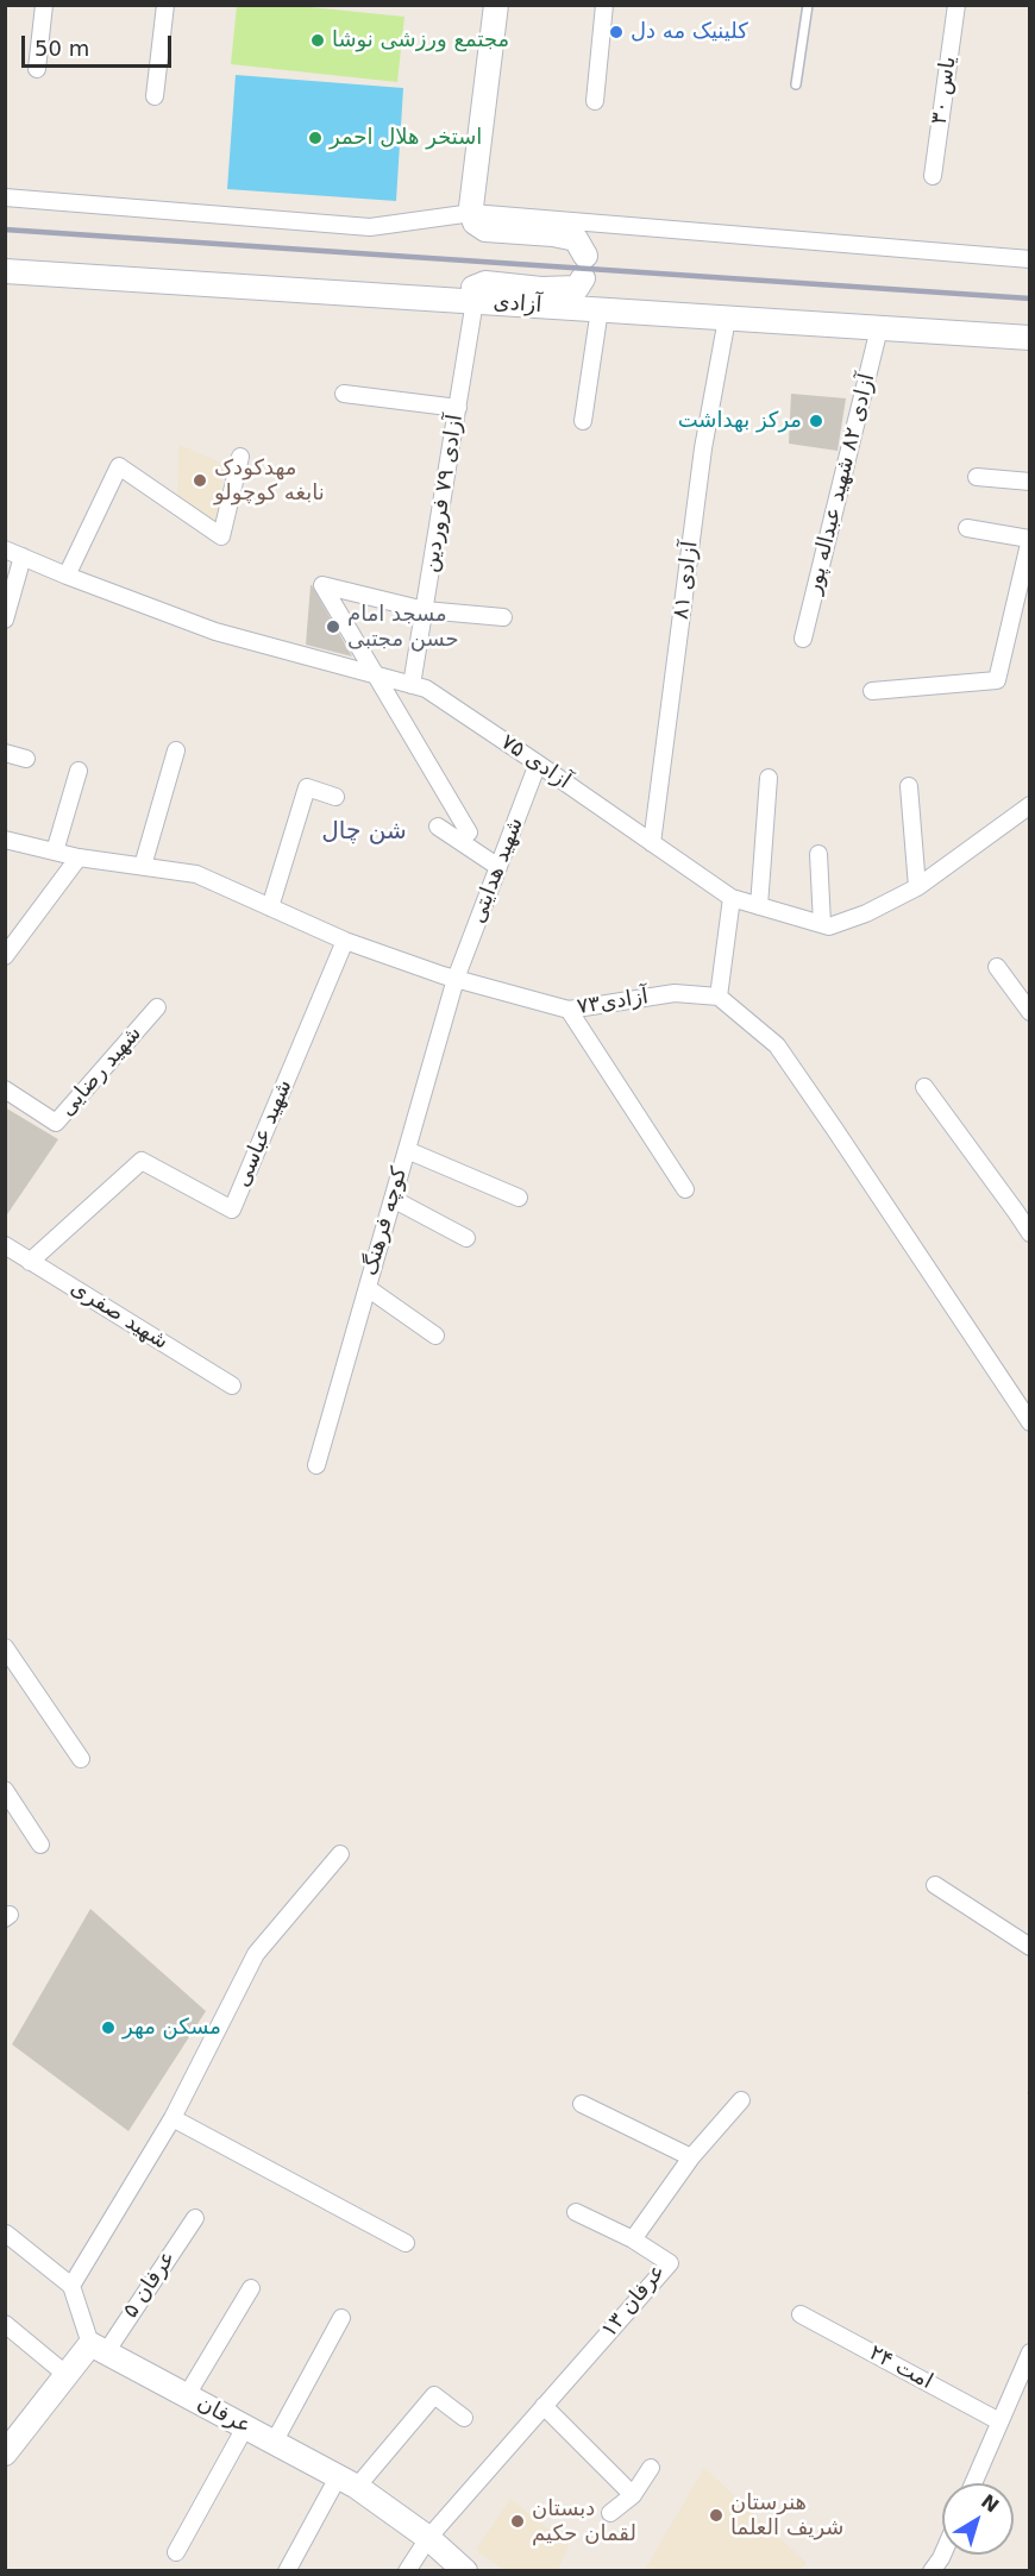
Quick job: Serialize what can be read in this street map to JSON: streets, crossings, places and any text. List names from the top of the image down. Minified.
{"streets":{"street":["یاس ۳۰","آزادی","آزادی ۸۲ شهید عبداله پور","آزادی ۷۹ فروردین","آزادی ۸۱","آزادی ۷۵","شهید هدایتی","آزادی۷۳","شهید رضایی","شهید عباسی","کوچه فرهنگ","شهید صفری","عرفان ۵","عرفان ۱۳","امت ۲۴","عرفان"]},"crossings":[["آزادی","آزادی ۸۲ شهید عبداله پور"],["آزادی","آزادی ۷۹ فروردین"],["آزادی","آزادی ۸۱"],["آزادی ۷۹ فروردین","آزادی ۷۵"],["آزادی ۸۱","آزادی ۷۵"],["آزادی ۷۵","شهید هدایتی"],["شهید هدایتی","آزادی۷۳"],["شهید هدایتی","کوچه فرهنگ"],["آزادی۷۳","شهید عباسی"],["آزادی۷۳","کوچه فرهنگ"],["شهید عباسی","شهید صفری"],["عرفان ۵","عرفان"],["عرفان ۱۳","عرفان"]],"districts":["شن چال"],"places":["کلینیک مه دل","مجتمع ورزشی نوشا","استخر هلال احمر","مرکز بهداشت","مهدکودک نابغه کوچولو","مسجد امام حسن مجتبی","مسکن مهر","هنرستان شریف العلما","دبستان لقمان حکیم"],"scale_bar":"50 m","north":"top right"}
